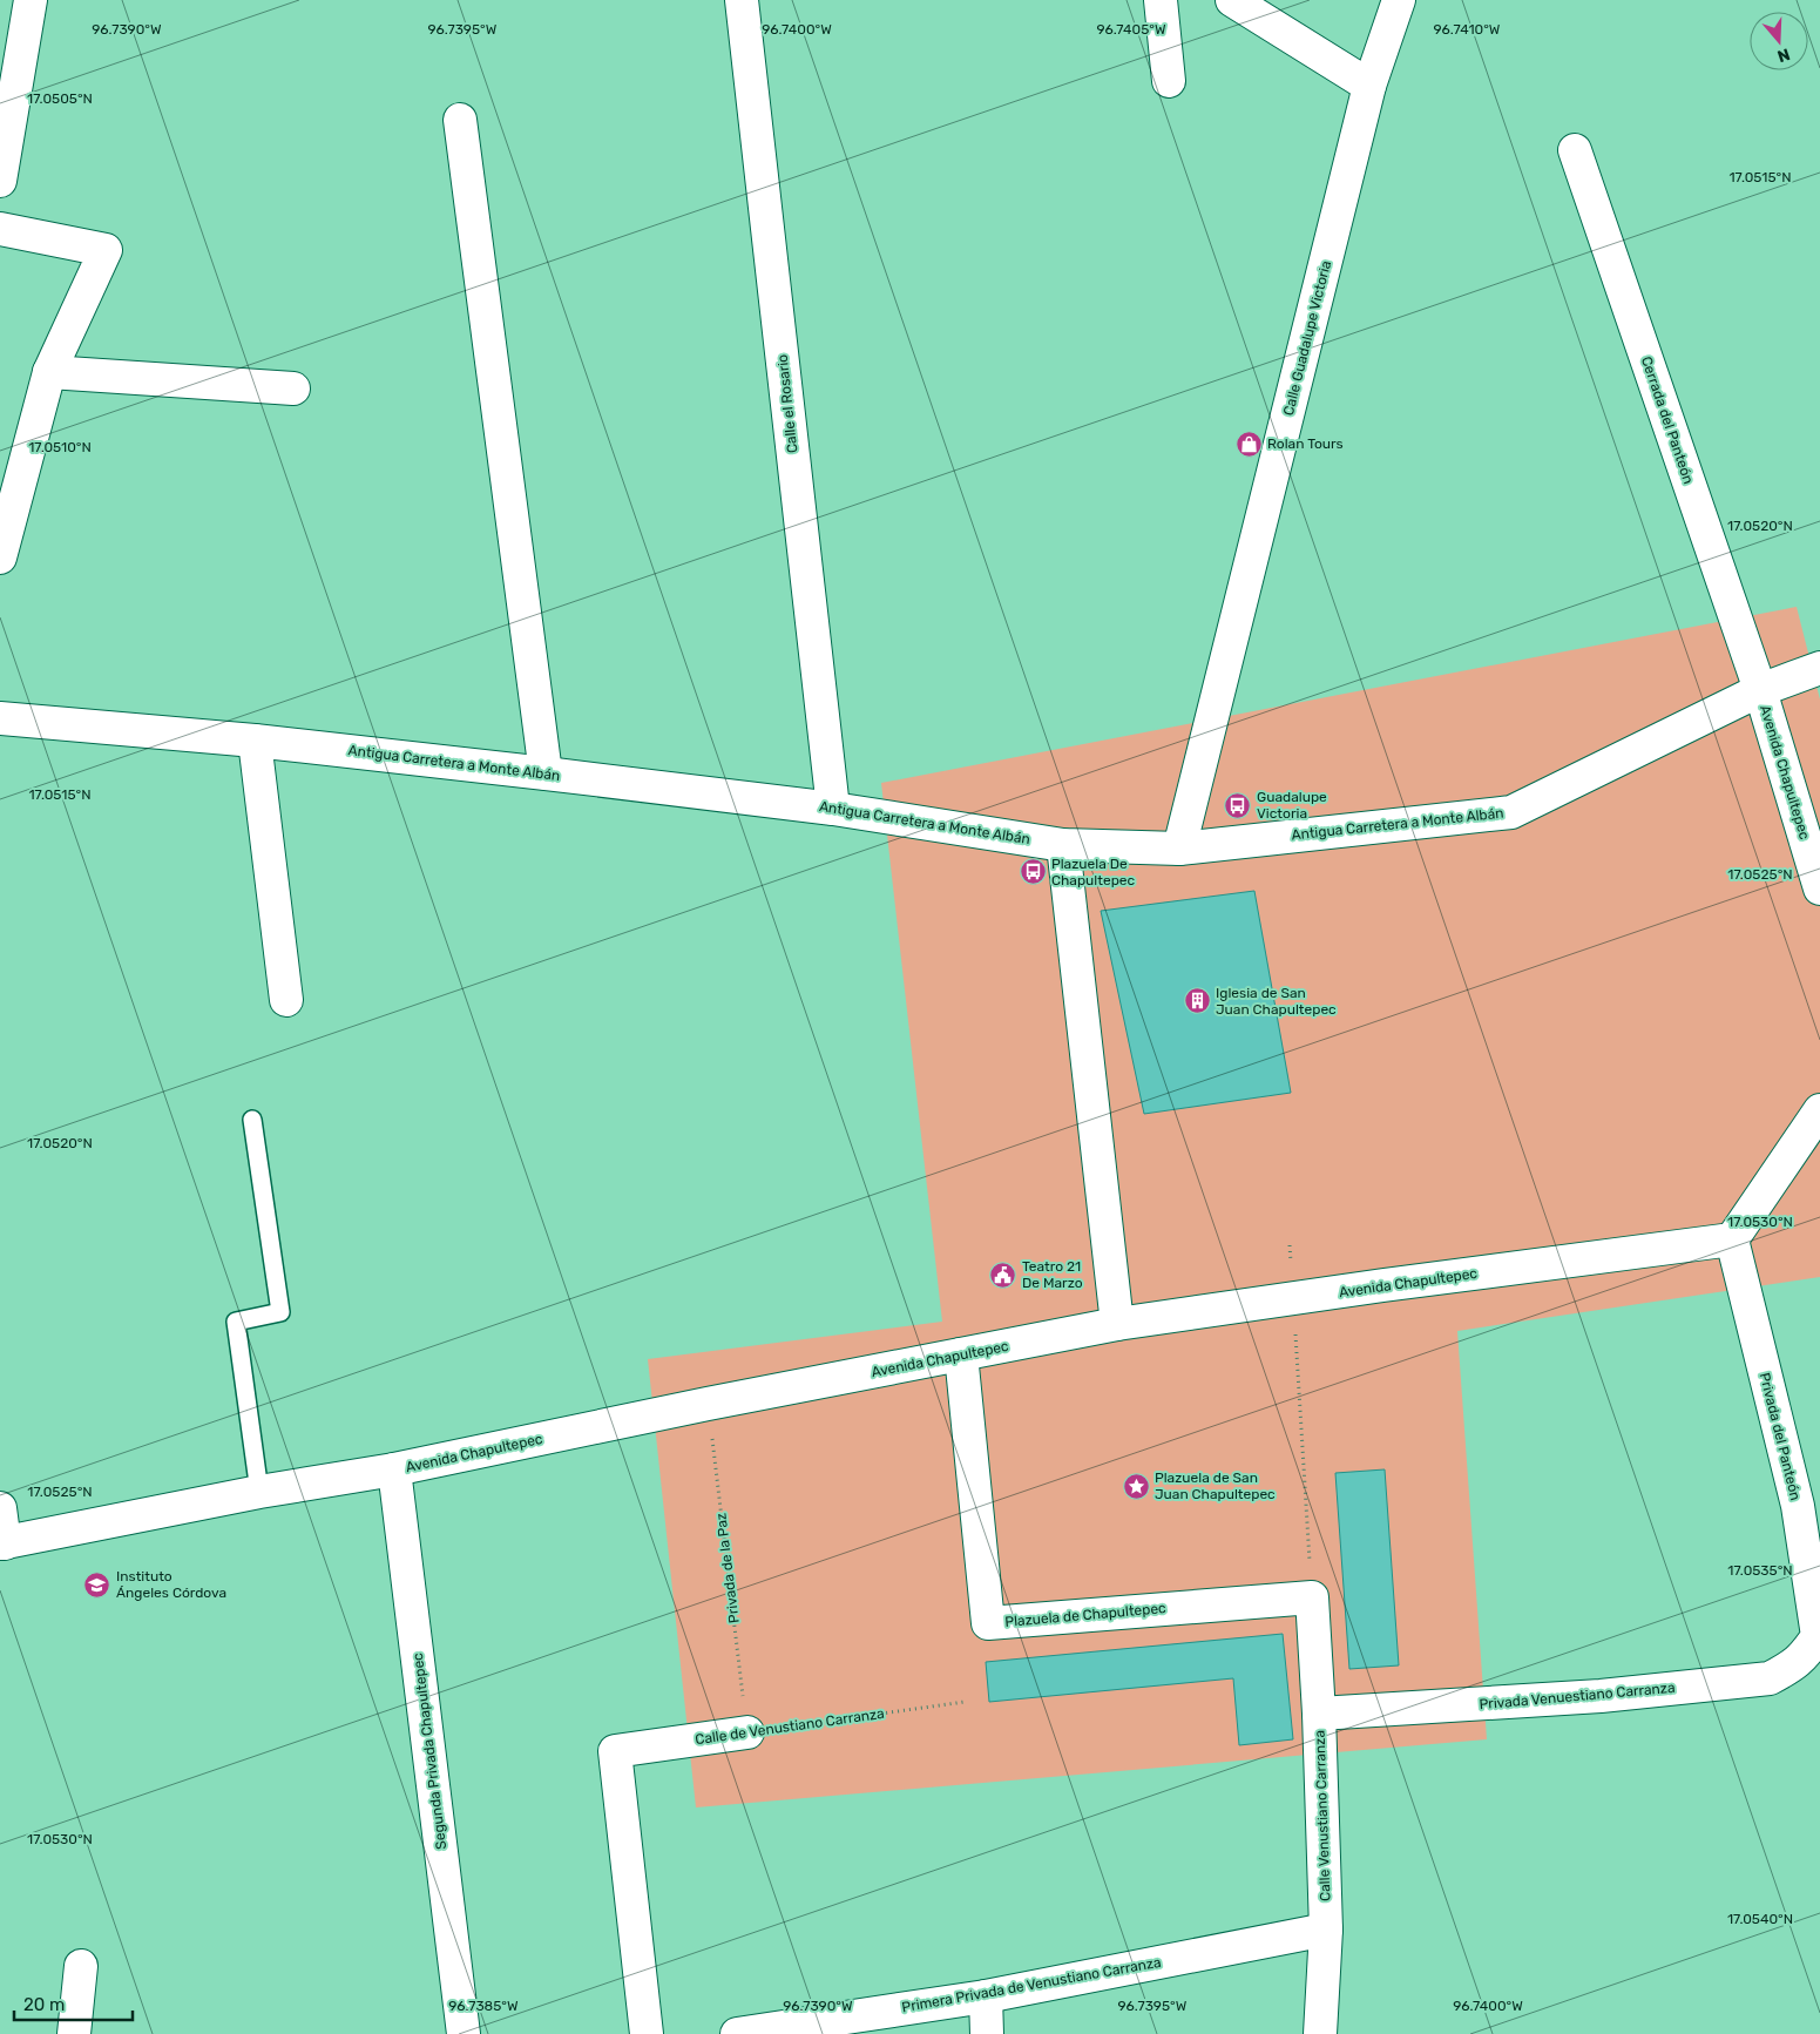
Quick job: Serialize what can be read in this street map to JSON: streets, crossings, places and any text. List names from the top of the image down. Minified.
{"streets":{"street":["Calle Guadalupe Victoria","Calle el Rosario","Cerrada del Panteón","Antigua Carretera a Monte Albán","Avenida Chapultepec","Privada del Panteón","Plazuela de Chapultepec","Privada Venuestiano Carranza","Calle de Venustiano Carranza","Segunda Privada Chapultepec","Calle Venustiano Carranza","Primera Privada de Venustiano Carranza"],"path":["Privada de la Paz"]},"crossings":[["Calle Guadalupe Victoria","Antigua Carretera a Monte Albán"],["Calle el Rosario","Antigua Carretera a Monte Albán"],["Cerrada del Panteón","Antigua Carretera a Monte Albán"],["Cerrada del Panteón","Avenida Chapultepec"],["Antigua Carretera a Monte Albán","Avenida Chapultepec"],["Avenida Chapultepec","Privada del Panteón"],["Avenida Chapultepec","Privada de la Paz"],["Avenida Chapultepec","Plazuela de Chapultepec"],["Avenida Chapultepec","Segunda Privada Chapultepec"],["Privada del Panteón","Privada Venuestiano Carranza"],["Privada de la Paz","Calle de Venustiano Carranza"],["Plazuela de Chapultepec","Calle Venustiano Carranza"],["Privada Venuestiano Carranza","Calle Venustiano Carranza"],["Calle Venustiano Carranza","Primera Privada de Venustiano Carranza"]],"places":{"shop":["Rolan Tours"],"bus stop":["Guadalupe Victoria","Plazuela De Chapultepec"],"building":["Iglesia de San Juan Chapultepec"],"public building":["Teatro 21 De Marzo"],"place":["Plazuela de San Juan Chapultepec"],"school or university":["Instituto Ángeles Córdova"]},"scale_bar":"20 m","north":"bottom","coordinates":["96.7405°W","96.7390°W","96.7395°W","96.7400°W","96.7410°W","17.0505°N","17.0515°N","17.0510°N","17.0520°N","17.0525°N","17.0530°N","17.0535°N","17.0540°N","96.7385°W"]}
